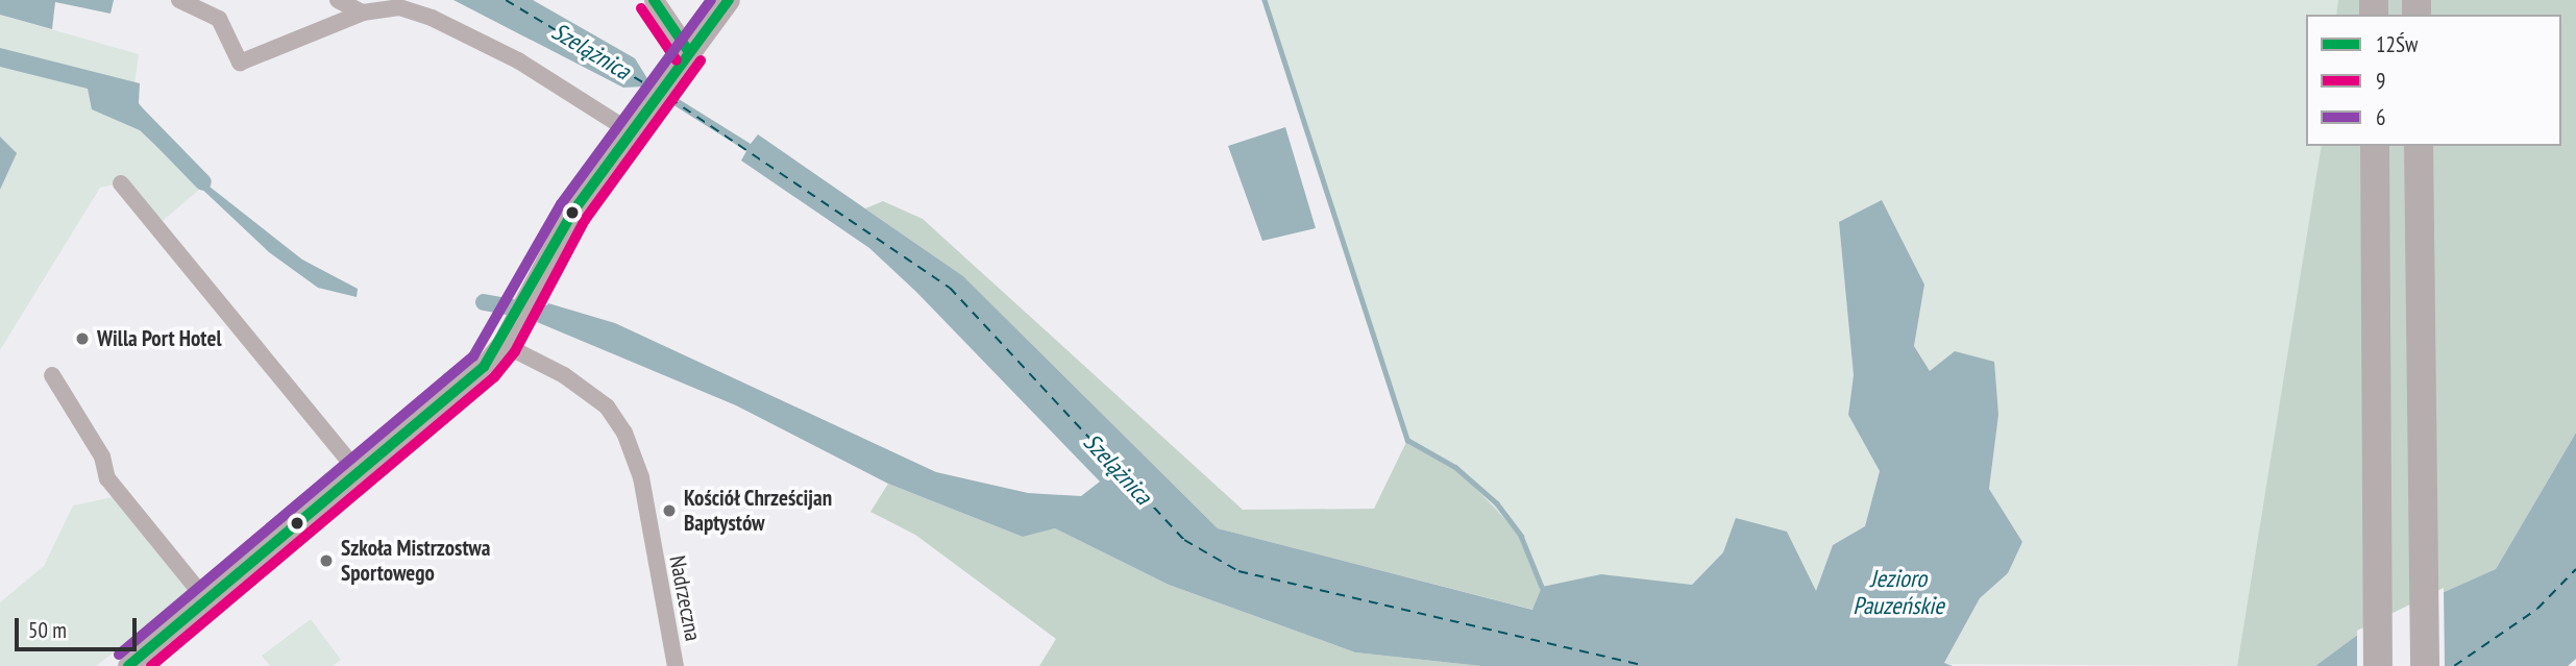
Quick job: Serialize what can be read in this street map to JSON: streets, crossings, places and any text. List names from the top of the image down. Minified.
{"streets":{"street":["Nadrzeczna"]},"water":["Szelążnica","Jezioro Pauzeńskie"],"places":["Willa Port Hotel","Kościół Chrześcijan Baptystów","Szkoła Mistrzostwa Sportowego"],"lines":["transit line 12Św","transit line 6","transit line 9"],"legend":["12Św","9","6"],"scale_bar":"50 m"}
